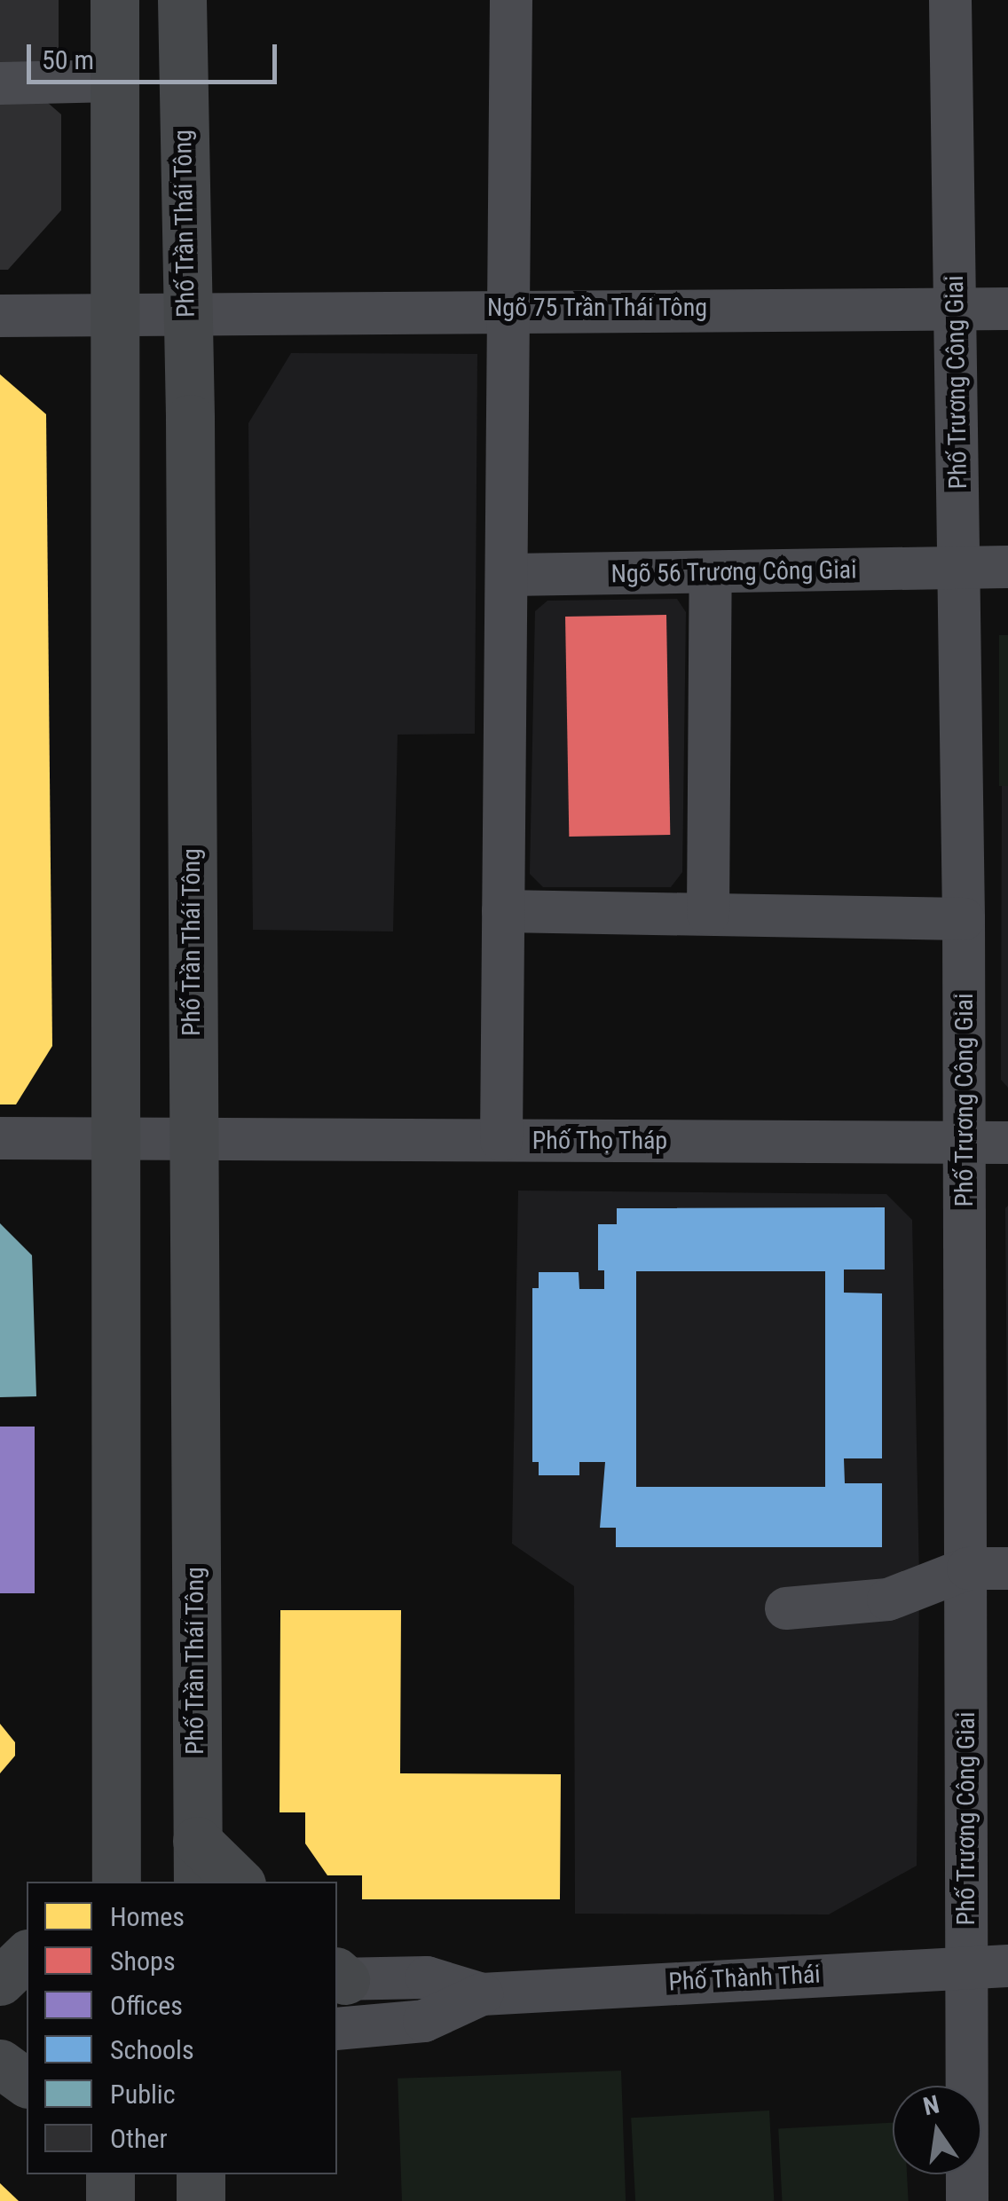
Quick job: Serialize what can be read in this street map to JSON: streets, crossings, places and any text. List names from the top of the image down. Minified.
{"streets":{"main road":["Phố Trần Thái Tông"],"street":["Ngõ 75 Trần Thái Tông","Phố Trương Công Giai","Ngõ 56 Trương Công Giai","Phố Thọ Tháp","Phố Thành Thái"]},"crossings":[["Phố Trần Thái Tông","Ngõ 75 Trần Thái Tông"],["Phố Trần Thái Tông","Phố Thọ Tháp"],["Ngõ 75 Trần Thái Tông","Phố Trương Công Giai"],["Phố Trương Công Giai","Ngõ 56 Trương Công Giai"],["Phố Trương Công Giai","Phố Thọ Tháp"],["Phố Trương Công Giai","Phố Thành Thái"]],"legend":["Homes","Shops","Offices","Schools","Public","Other"],"scale_bar":"50 m","north":"top"}
